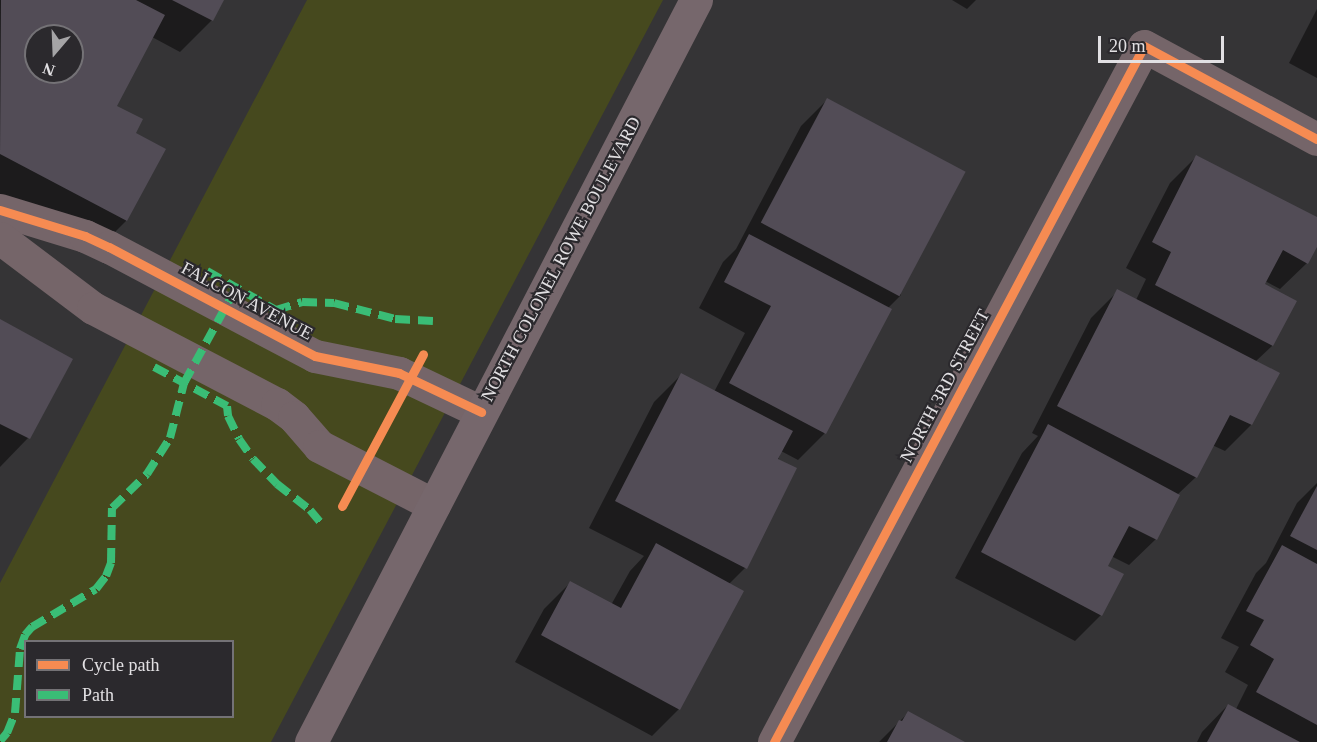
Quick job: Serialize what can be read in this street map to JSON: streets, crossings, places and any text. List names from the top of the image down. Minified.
{"streets":{"main road":["NORTH COLONEL ROWE BOULEVARD"],"street":["FALCON AVENUE","NORTH 3RD STREET"]},"crossings":[["NORTH COLONEL ROWE BOULEVARD","FALCON AVENUE"]],"legend":["Cycle path","Path"],"scale_bar":"20 m","north":"bottom"}
